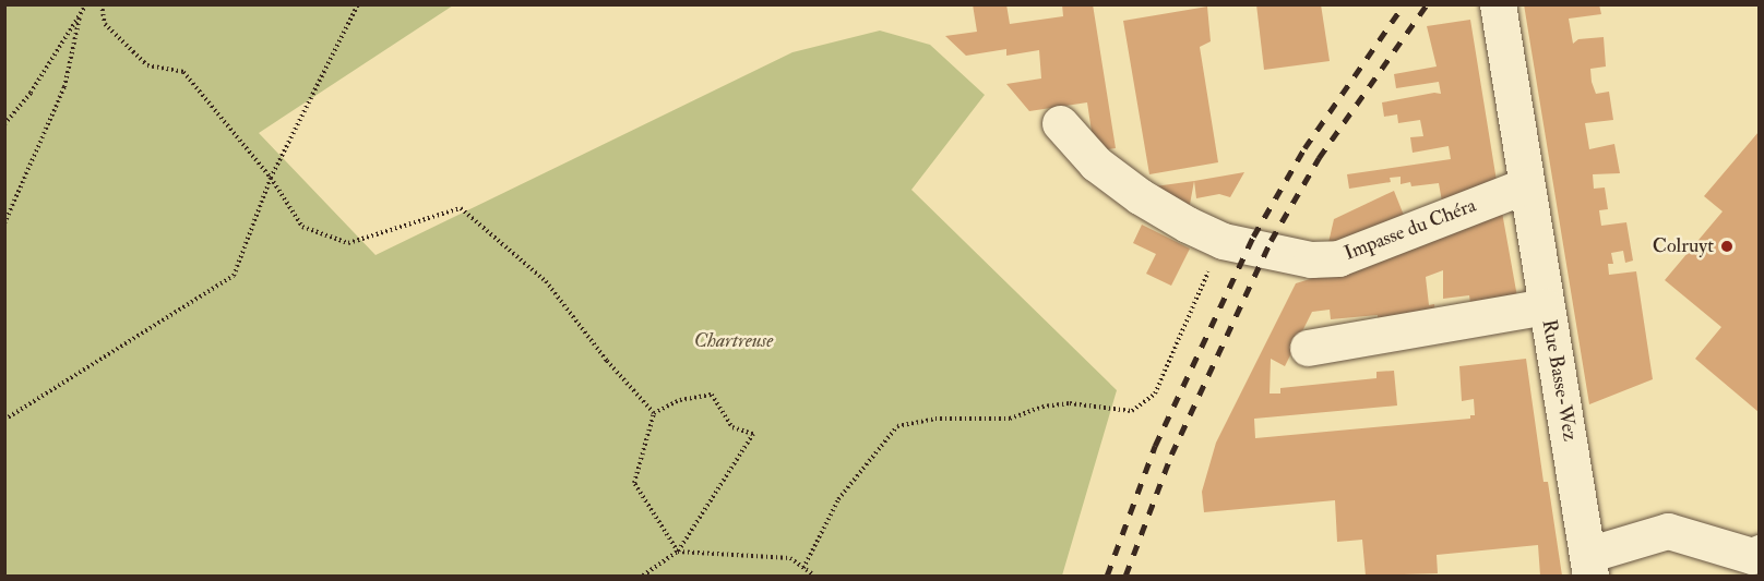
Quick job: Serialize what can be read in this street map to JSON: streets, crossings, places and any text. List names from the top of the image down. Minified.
{"streets":{"street":["Impasse du Chéra","Rue Basse-Wez"]},"crossings":[["Impasse du Chéra","Rue Basse-Wez"]],"parks":["Chartreuse"],"places":["Colruyt"]}
